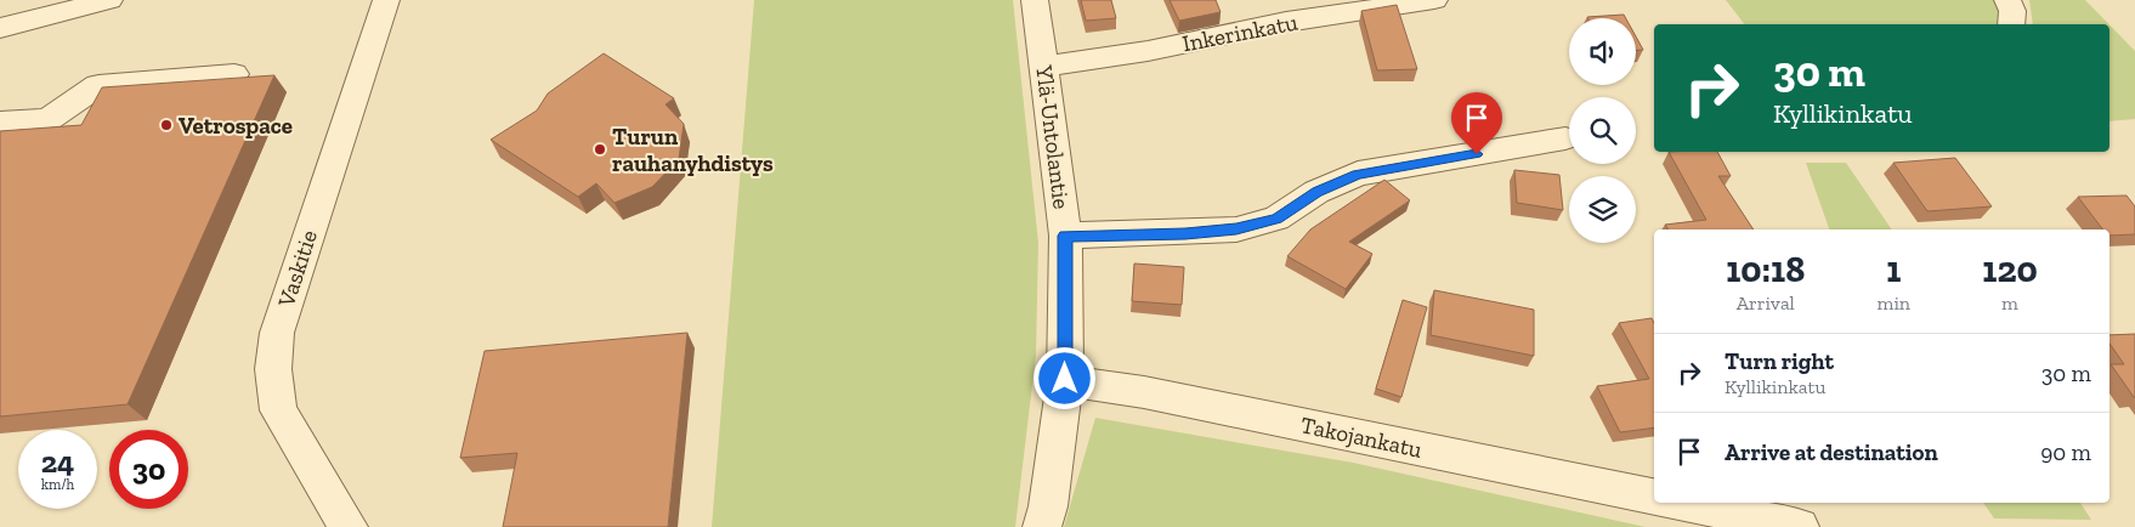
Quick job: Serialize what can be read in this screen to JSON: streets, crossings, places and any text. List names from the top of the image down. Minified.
{"streets":{"street":["Inkerinkatu","Ylä-Untolantie","Vaskitie","Takojankatu"]},"crossings":[["Inkerinkatu","Ylä-Untolantie"],["Ylä-Untolantie","Takojankatu"]],"places":["Vetrospace","Turun rauhanyhdistys"],"page":{"turn":["30 m","Kyllikinkatu"],"eta":["10:18","Arrival","1","min","120","m"],"list":[{"name":"Turn right","note":"Kyllikinkatu","value":"30 m"},{"name":"Arrive at destination","value":"90 m"}],"speed":"24 km/h","limit":"30"}}
